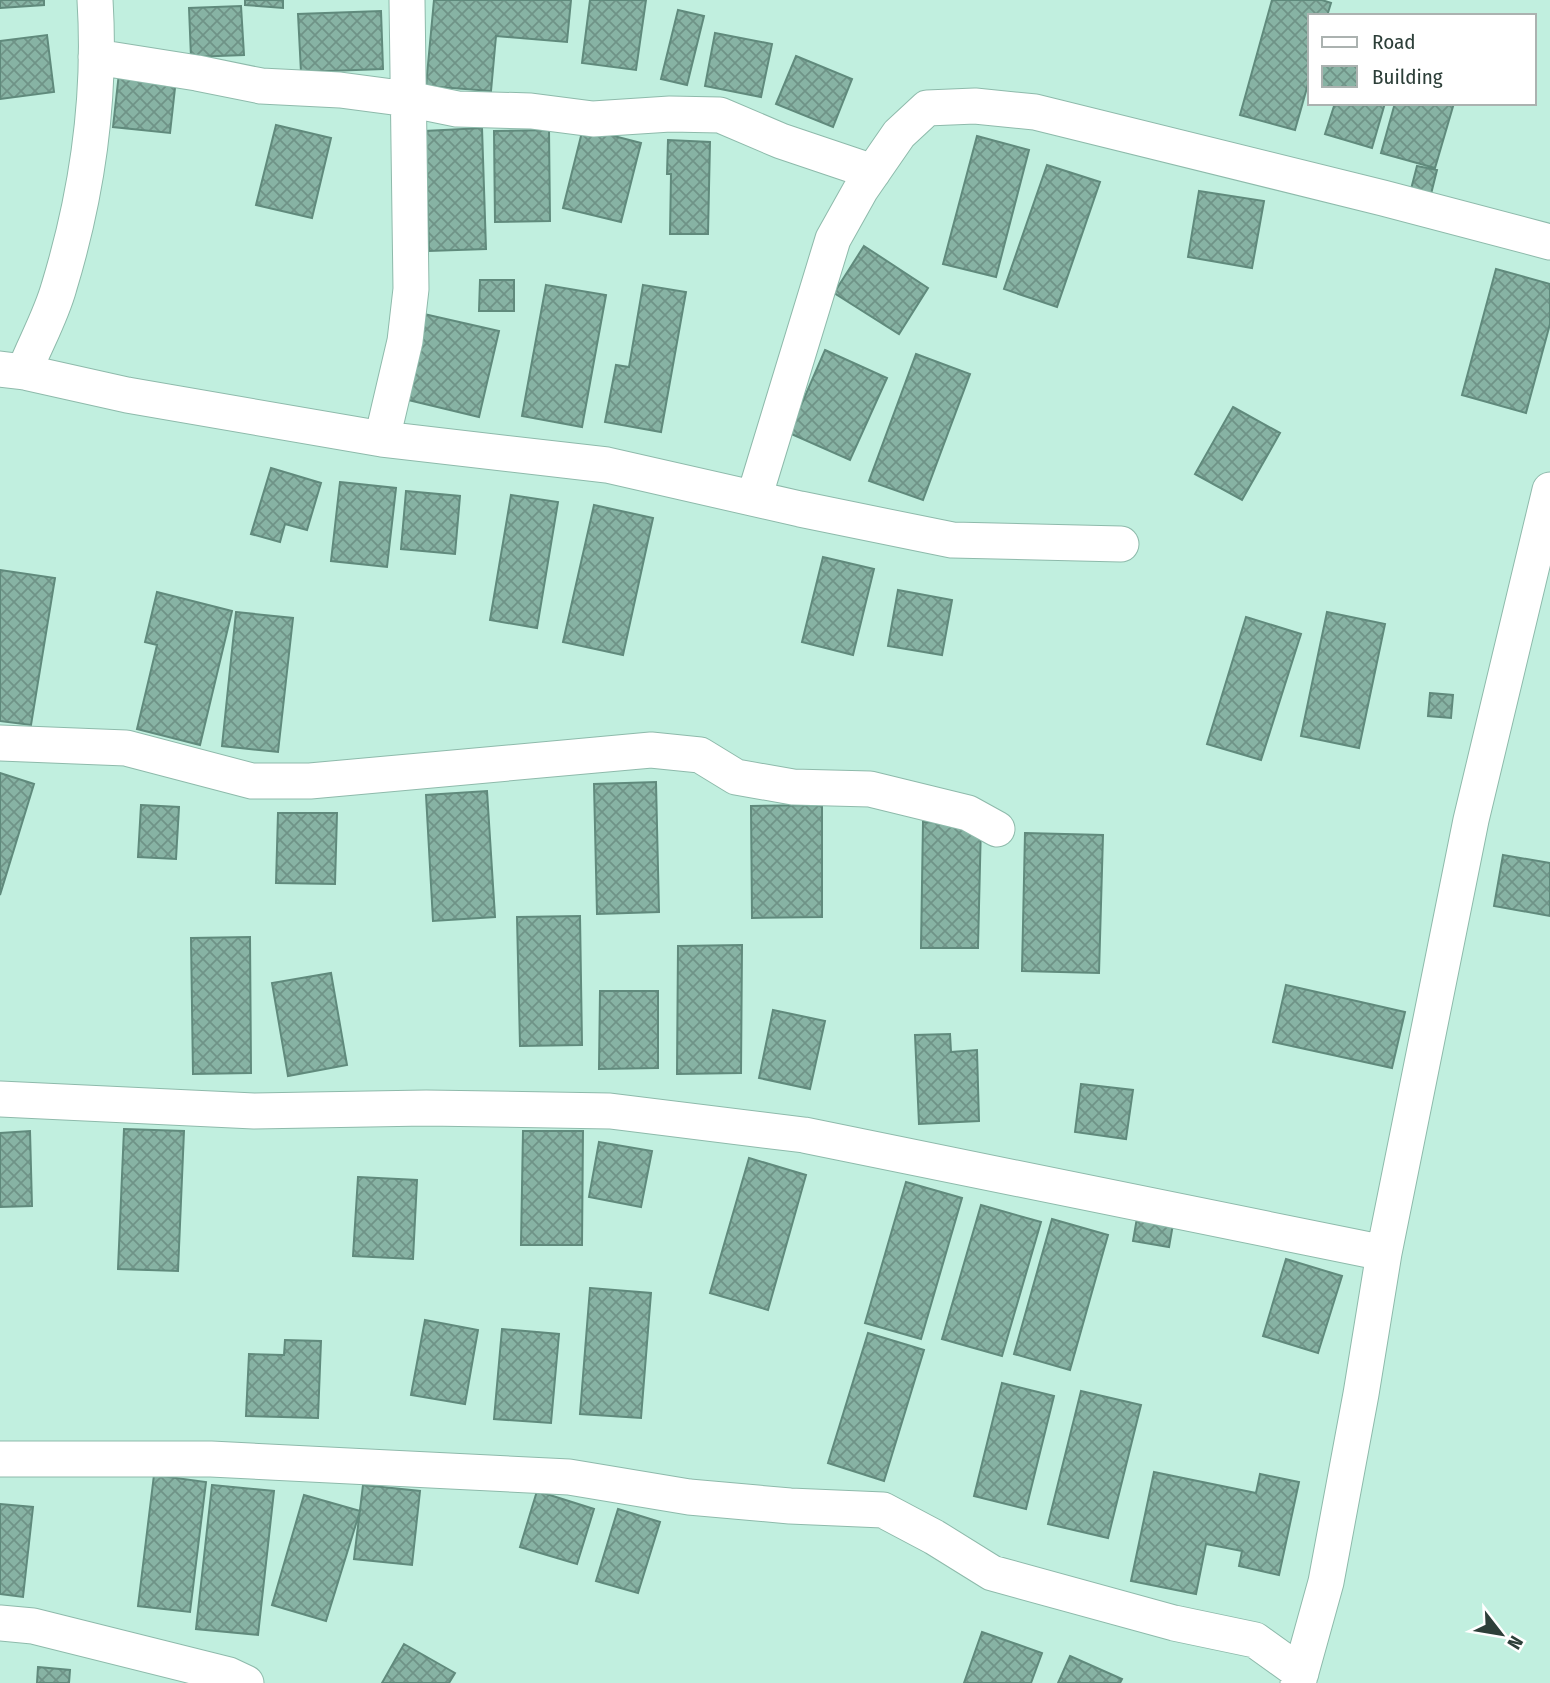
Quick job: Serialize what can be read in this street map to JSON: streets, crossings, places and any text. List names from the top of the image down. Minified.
{"legend":["Road","Building"],"north":"bottom right"}
